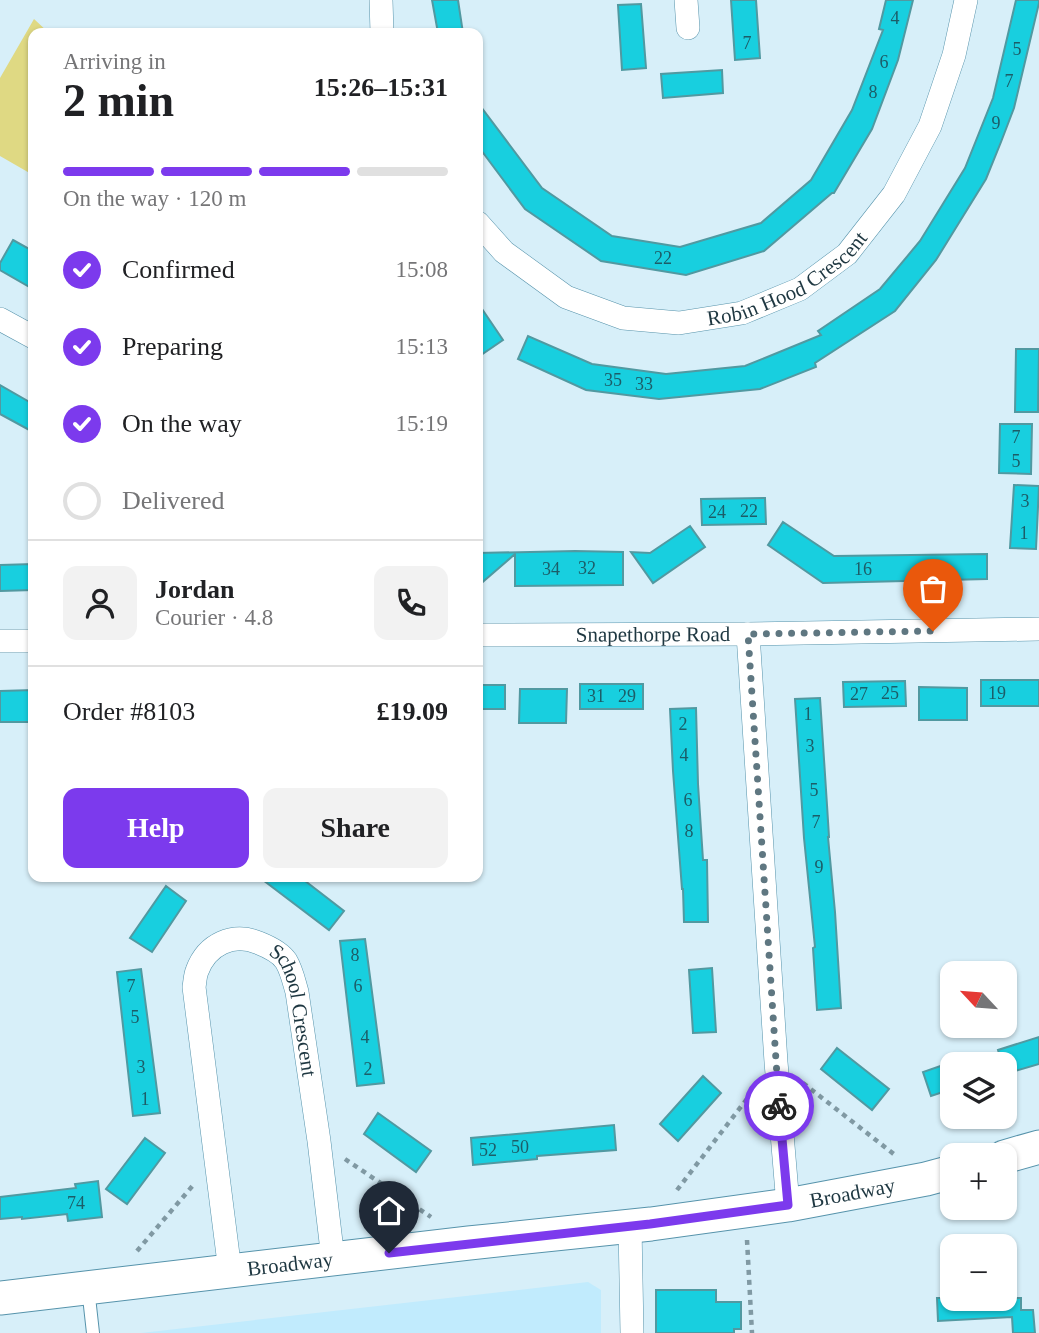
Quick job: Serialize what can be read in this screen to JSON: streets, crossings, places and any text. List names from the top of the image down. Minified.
{"streets":{"street":["Robin Hood Crescent","Snapethorpe Road","School Crescent","Broadway"]},"crossings":[["School Crescent","Broadway"]],"house_numbers":["4","7","5","6","7","8","9","22","35","33","7","5","3","22","24","1","32","34","16","25","19","27","31","29","1","2","3","4","5","6","7","8","9","8","7","6","5","4","3","2","1","50","52","74"],"north":"top left","page":{"heading":["2 min","Arriving in","15:26–15:31"],"panel":["Jordan","Courier · 4.8","Order #8103","£19.09"],"bar":"On the way · 120 m","list":[["Confirmed","15:08"],["Preparing","15:13"],["On the way","15:19"],"Delivered"],"buttons":["Help","Share"],"map_buttons":["+","−"]}}
